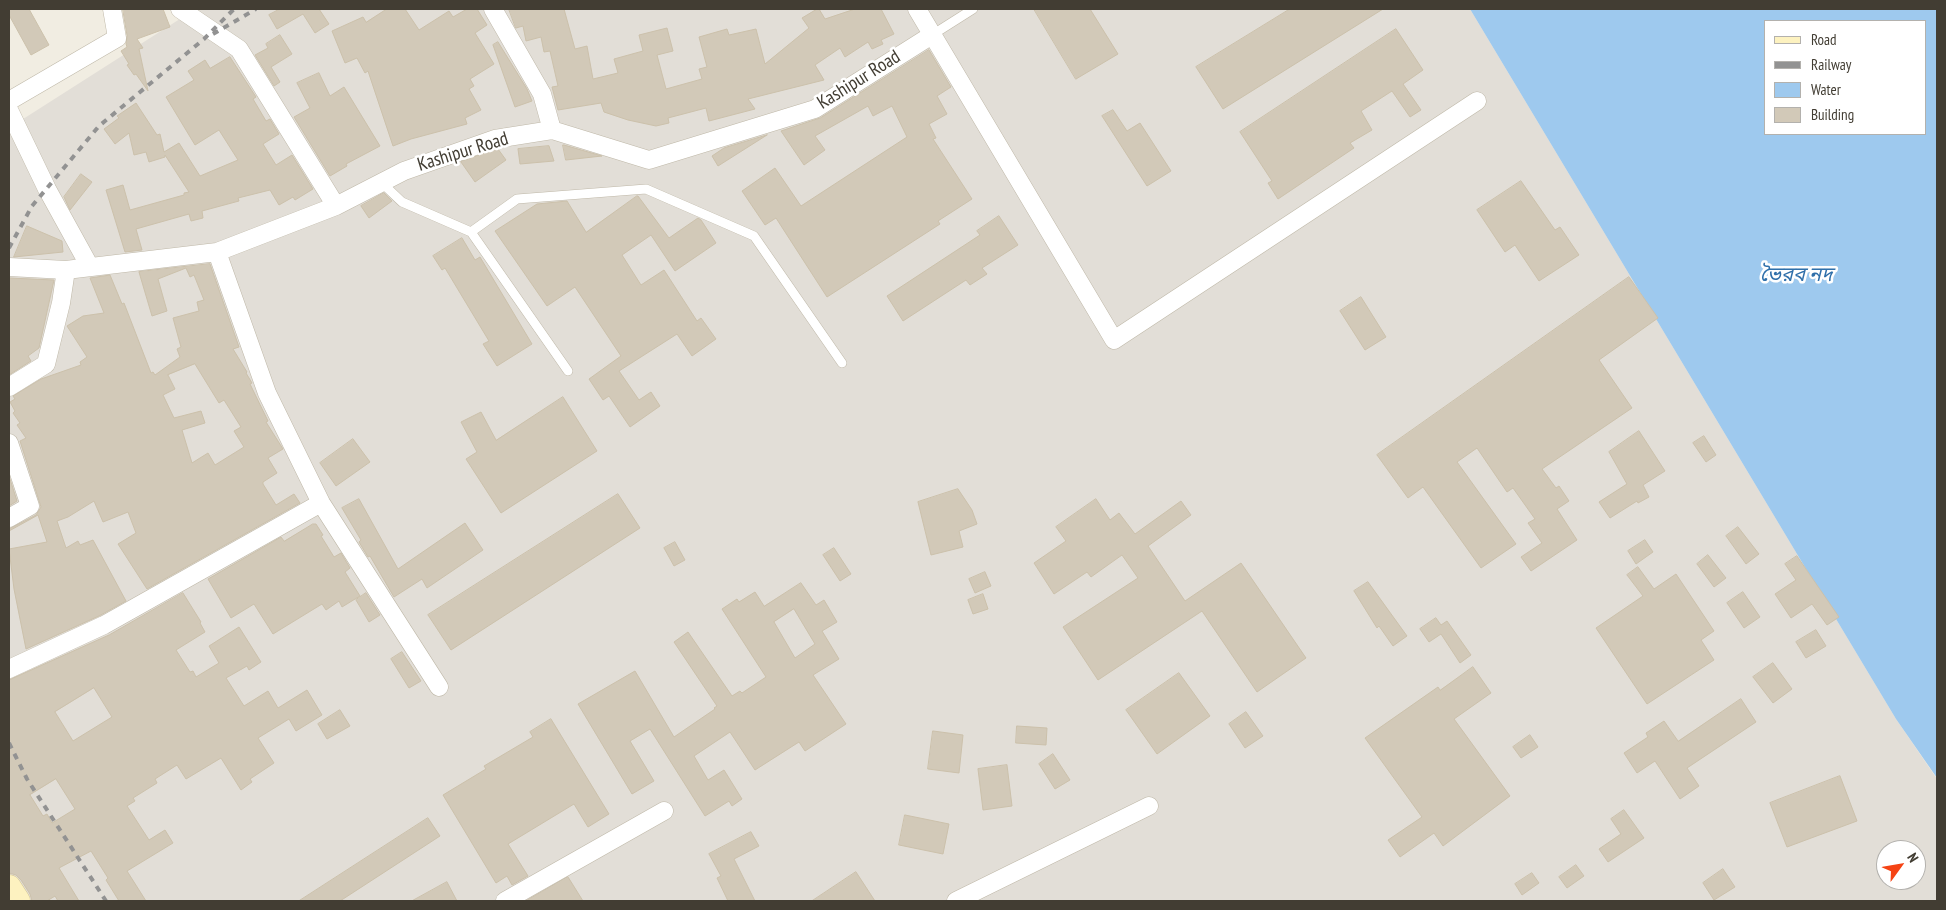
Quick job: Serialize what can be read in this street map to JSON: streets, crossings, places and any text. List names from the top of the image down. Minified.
{"streets":{"street":["Kashipur Road"]},"water":["ভৈরব নদ"],"legend":["Road","Railway","Water","Building"],"north":"top right"}
